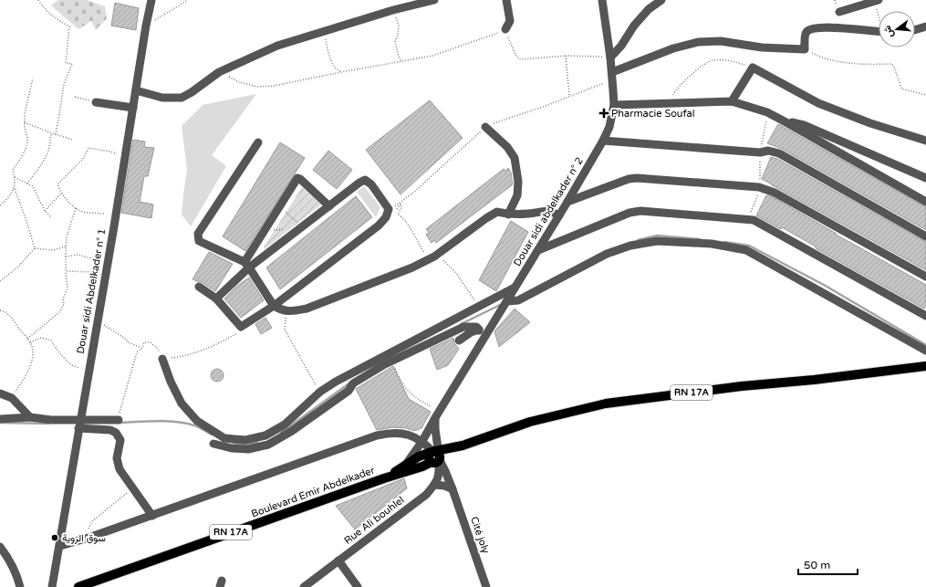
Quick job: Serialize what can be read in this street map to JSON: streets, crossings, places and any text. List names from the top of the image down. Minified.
{"streets":{"main road":["RN 17A","Boulevard Emir Abdelkader"],"street":["Douar sidi abdelkader n° 2","Douar sidi Abdelkader n° 1","Rue Ali bouhlel","Cité joly"]},"crossings":[["Douar sidi abdelkader n° 2","RN 17A"],["Douar sidi abdelkader n° 2","Boulevard Emir Abdelkader"],["Douar sidi abdelkader n° 2","Cité joly"],["RN 17A","Boulevard Emir Abdelkader"],["RN 17A","Cité joly"],["Boulevard Emir Abdelkader","Cité joly"]],"places":{"health":["Pharmacie Soufal"],"other":["سوق الزوية"]},"scale_bar":"50 m","north":"left"}
